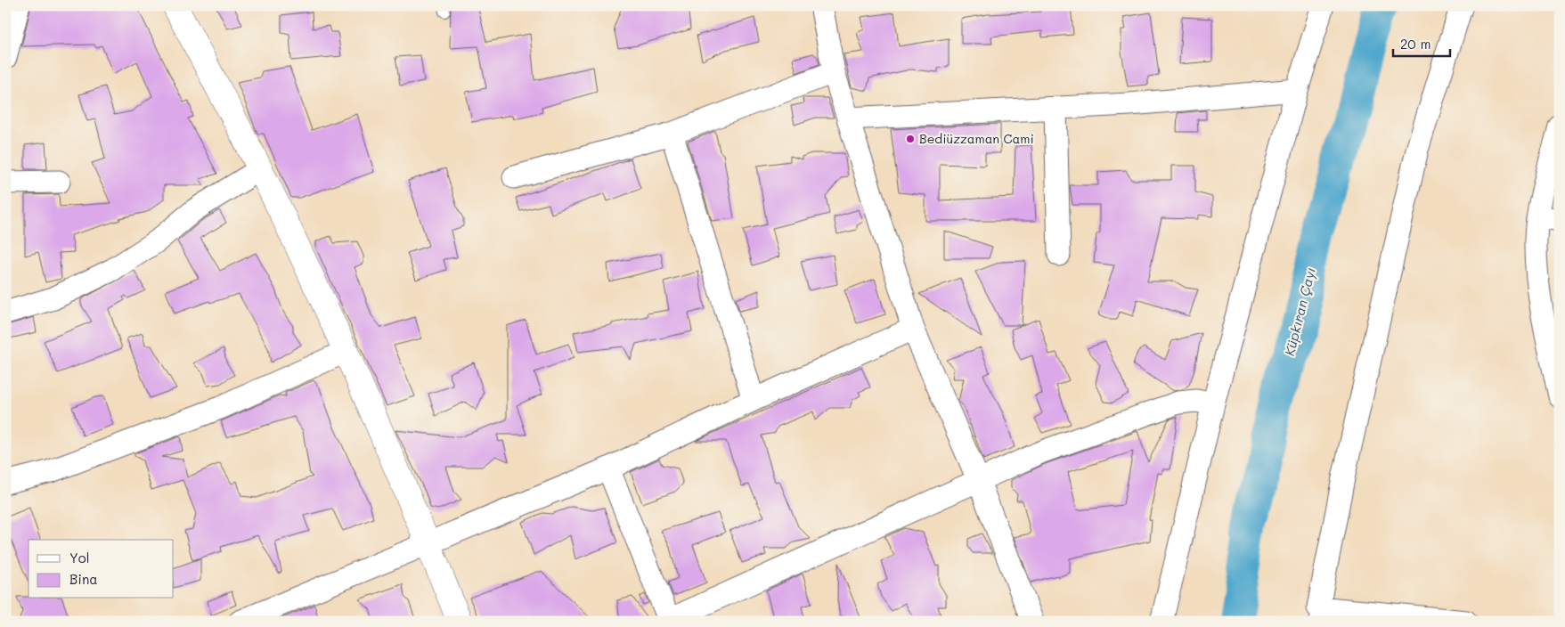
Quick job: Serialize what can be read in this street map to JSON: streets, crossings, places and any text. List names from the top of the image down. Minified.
{"water":["Küpkıran Çayı"],"places":["Bediüzzaman Cami"],"legend":["Yol","Bina"],"scale_bar":"20 m"}
